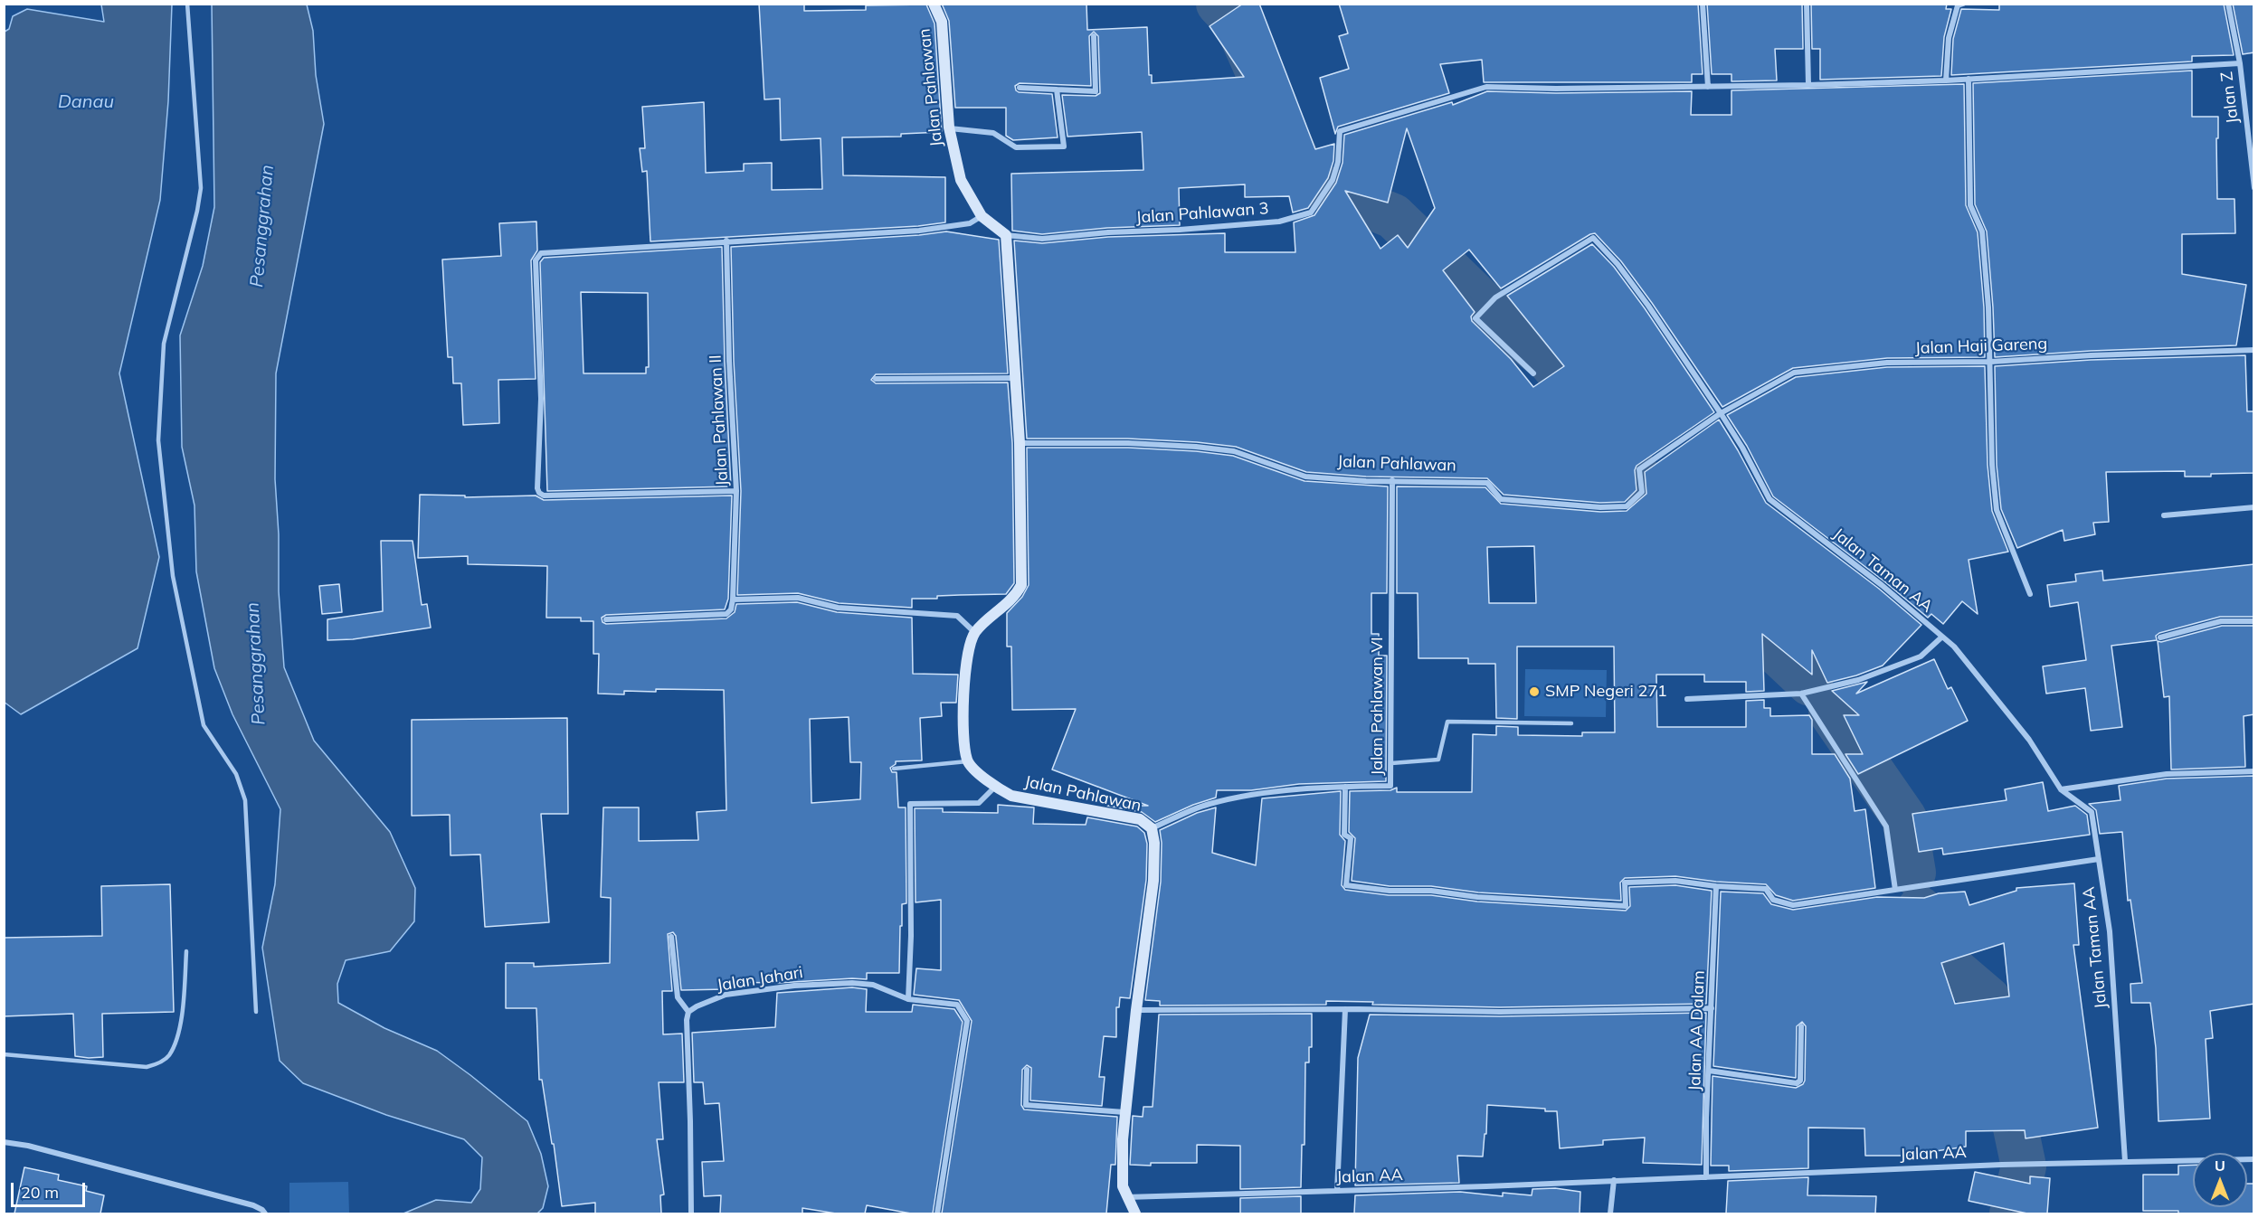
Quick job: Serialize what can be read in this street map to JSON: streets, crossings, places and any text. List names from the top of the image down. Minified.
{"streets":{"street":["Jalan Pahlawan","Jalan Z","Jalan Pahlawan 3","Jalan Haji Gareng","Jalan Pahlawan II","Jalan Taman AA","Jalan Pahlawan VI","Jalan Jahari","Jalan AA Dalam","Jalan AA"]},"crossings":[["Jalan Pahlawan","Jalan Pahlawan 3"],["Jalan Pahlawan","Jalan Haji Gareng"],["Jalan Pahlawan","Jalan Taman AA"],["Jalan Pahlawan","Jalan Pahlawan VI"],["Jalan Pahlawan","Jalan AA"],["Jalan Haji Gareng","Jalan Taman AA"],["Jalan Taman AA","Jalan AA"],["Jalan AA Dalam","Jalan AA"]],"water":["Danau","Pesanggrahan"],"places":["SMP Negeri 271"],"scale_bar":"20 m","north":"top"}
